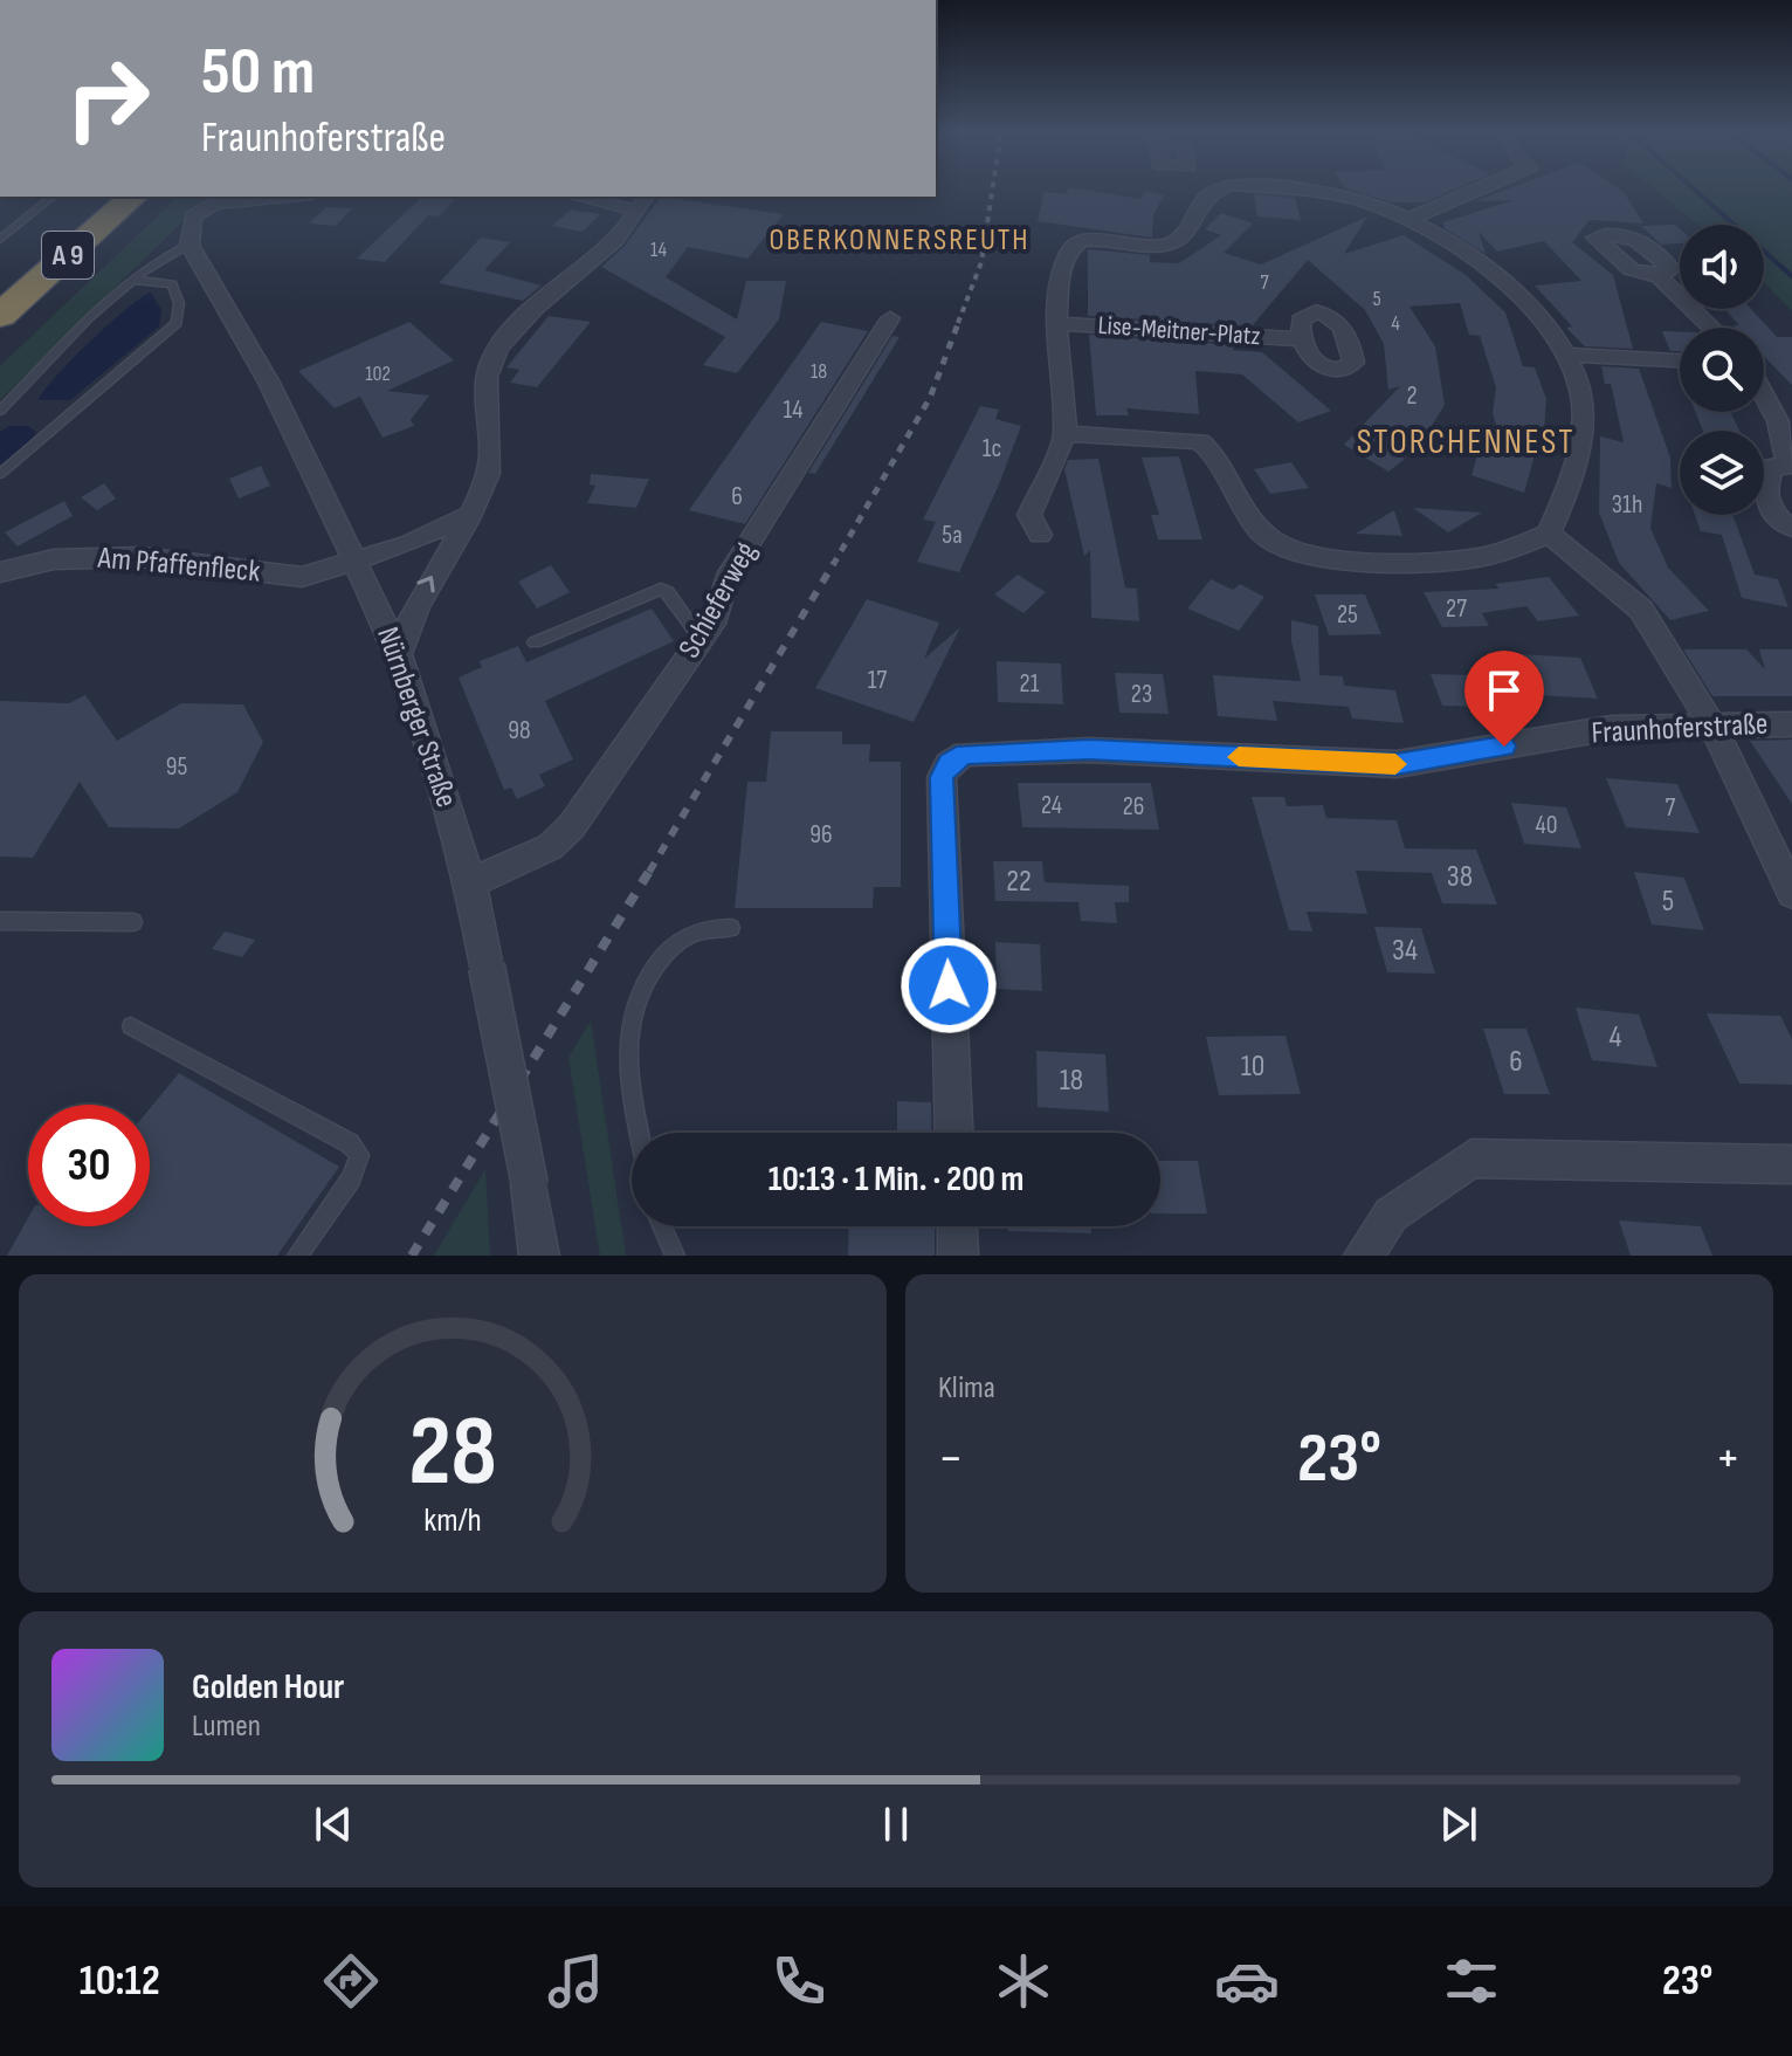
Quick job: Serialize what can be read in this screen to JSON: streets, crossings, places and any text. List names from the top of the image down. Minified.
{"streets":{"highway":["A 9"],"street":["Lise-Meitner-Platz","Am Pfaffenfleck","Schieferweg","Nürnberger Straße","Fraunhoferstraße"]},"crossings":[["Am Pfaffenfleck","Nürnberger Straße"],["Schieferweg","Nürnberger Straße"]],"districts":["OBERKONNERSREUTH","STORCHENNEST"],"house_numbers":["14","7","5","4","18","102","2","14","1c","6","31h","5a","27","25","17","21","23","98","95","24","26","7","40","96","38","22","5","34","4","6","10","18"],"page":{"turn":["50 m","Fraunhoferstraße"],"limit":"30","trip":"10:13 · 1 Min. · 200 m","tile":"Klima","heat":["−","23°","+"],"song":["Golden Hour","Lumen"],"tabs":["10:12","23°"],"gauge":["28","km/h"]}}
